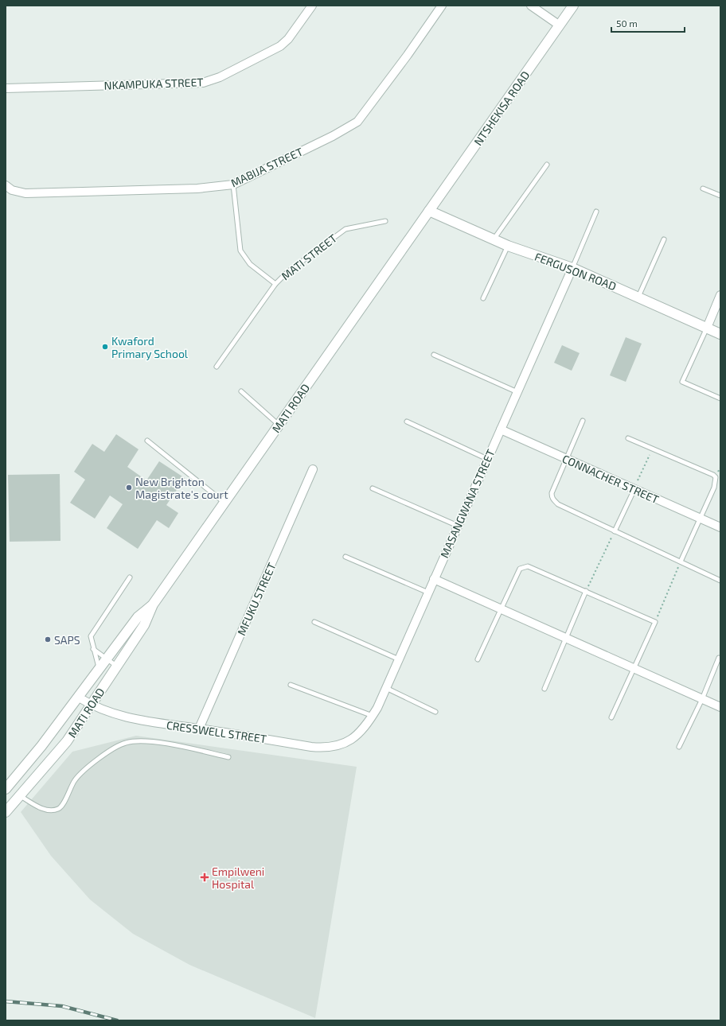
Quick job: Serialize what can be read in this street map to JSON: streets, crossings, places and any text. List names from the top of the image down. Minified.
{"streets":{"street":["NKAMPUKA STREET","NTSHEKISA ROAD","MABIJA STREET","FERGUSON ROAD","MATI ROAD","CONNACHER STREET","MASANGWANA STREET","MFUKU STREET","CRESSWELL STREET"],"lane":["MATI STREET"]},"crossings":[["NTSHEKISA ROAD","FERGUSON ROAD"],["NTSHEKISA ROAD","MATI ROAD"],["FERGUSON ROAD","MATI ROAD"],["FERGUSON ROAD","MASANGWANA STREET"],["MATI ROAD","CRESSWELL STREET"],["CONNACHER STREET","MASANGWANA STREET"],["MASANGWANA STREET","CRESSWELL STREET"],["MFUKU STREET","CRESSWELL STREET"]],"places":{"other":["Kwaford Primary School","New Brighton Magistrate's court","SAPS"],"health":["Empilweni Hospital"]},"scale_bar":"50 m"}
